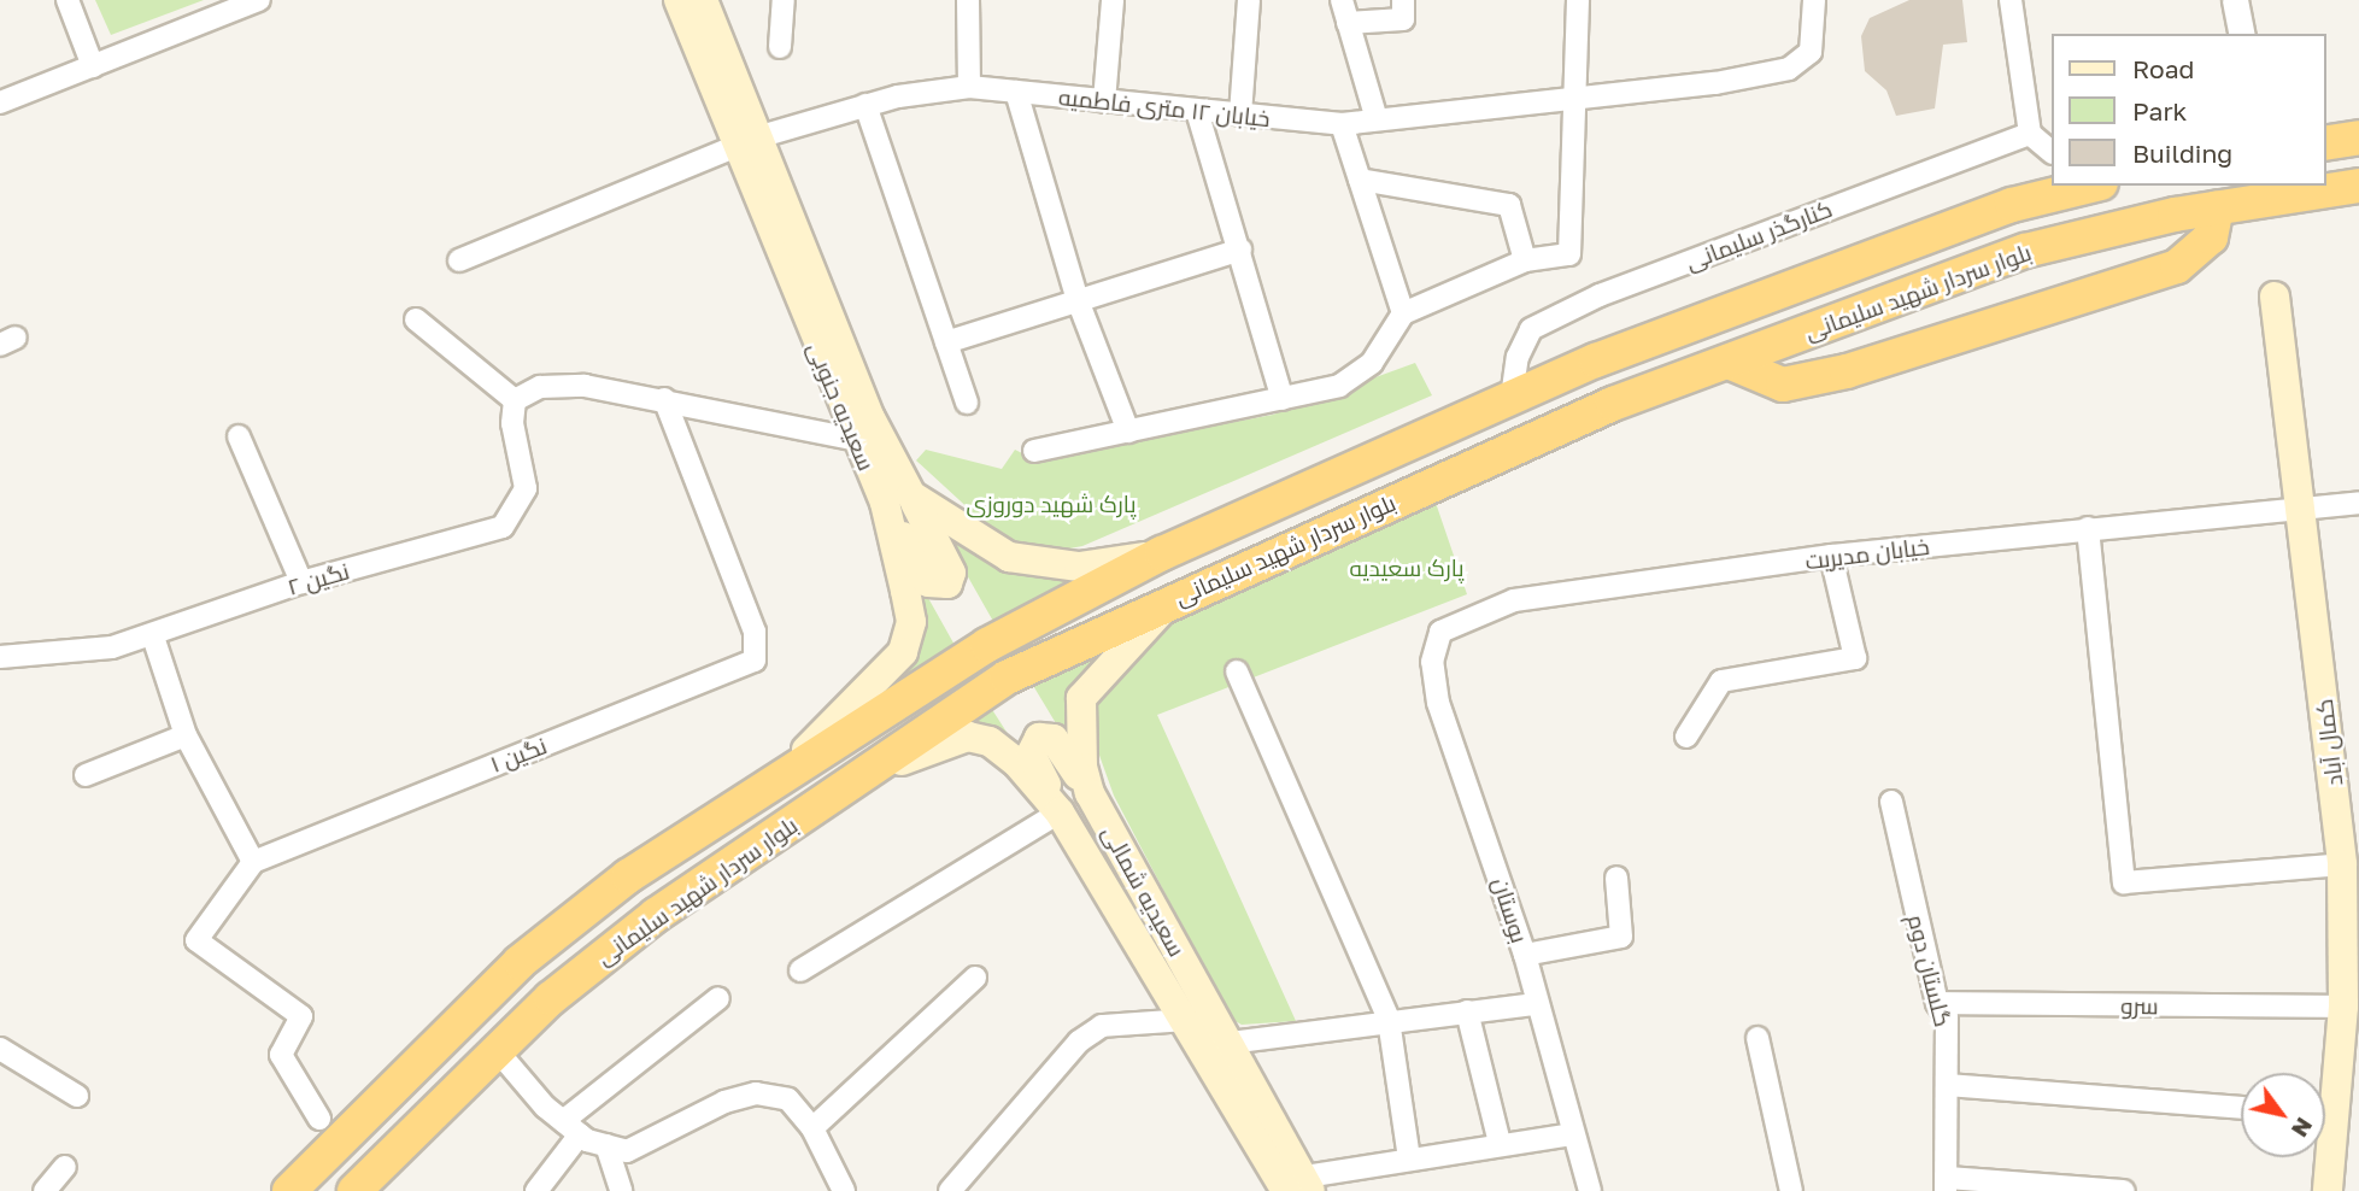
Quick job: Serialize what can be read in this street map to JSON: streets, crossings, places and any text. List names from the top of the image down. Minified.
{"streets":{"highway":["بلوار سردار شهید سلیمانی"],"main road":["سعیدیه جنوبی","کمال آباد","سعیدیه شمالی"],"street":["خیابان ۱۲ متری فاطمیه","کنارگذر سلیمانی","خیابان مدیریت","نگین ۲","نگین ۱","بوستان","گلستان دوم","سرو"]},"crossings":[["خیابان ۱۲ متری فاطمیه","سعیدیه جنوبی"],["کنارگذر سلیمانی","بلوار سردار شهید سلیمانی"],["بلوار سردار شهید سلیمانی","سعیدیه جنوبی"],["بلوار سردار شهید سلیمانی","سعیدیه شمالی"],["خیابان مدیریت","کمال آباد"],["خیابان مدیریت","بوستان"],["کمال آباد","سرو"],["گلستان دوم","سرو"]],"parks":["پارک شهید دوروزی","پارک سعیدیه"],"legend":["Road","Park","Building"],"north":"bottom right"}
